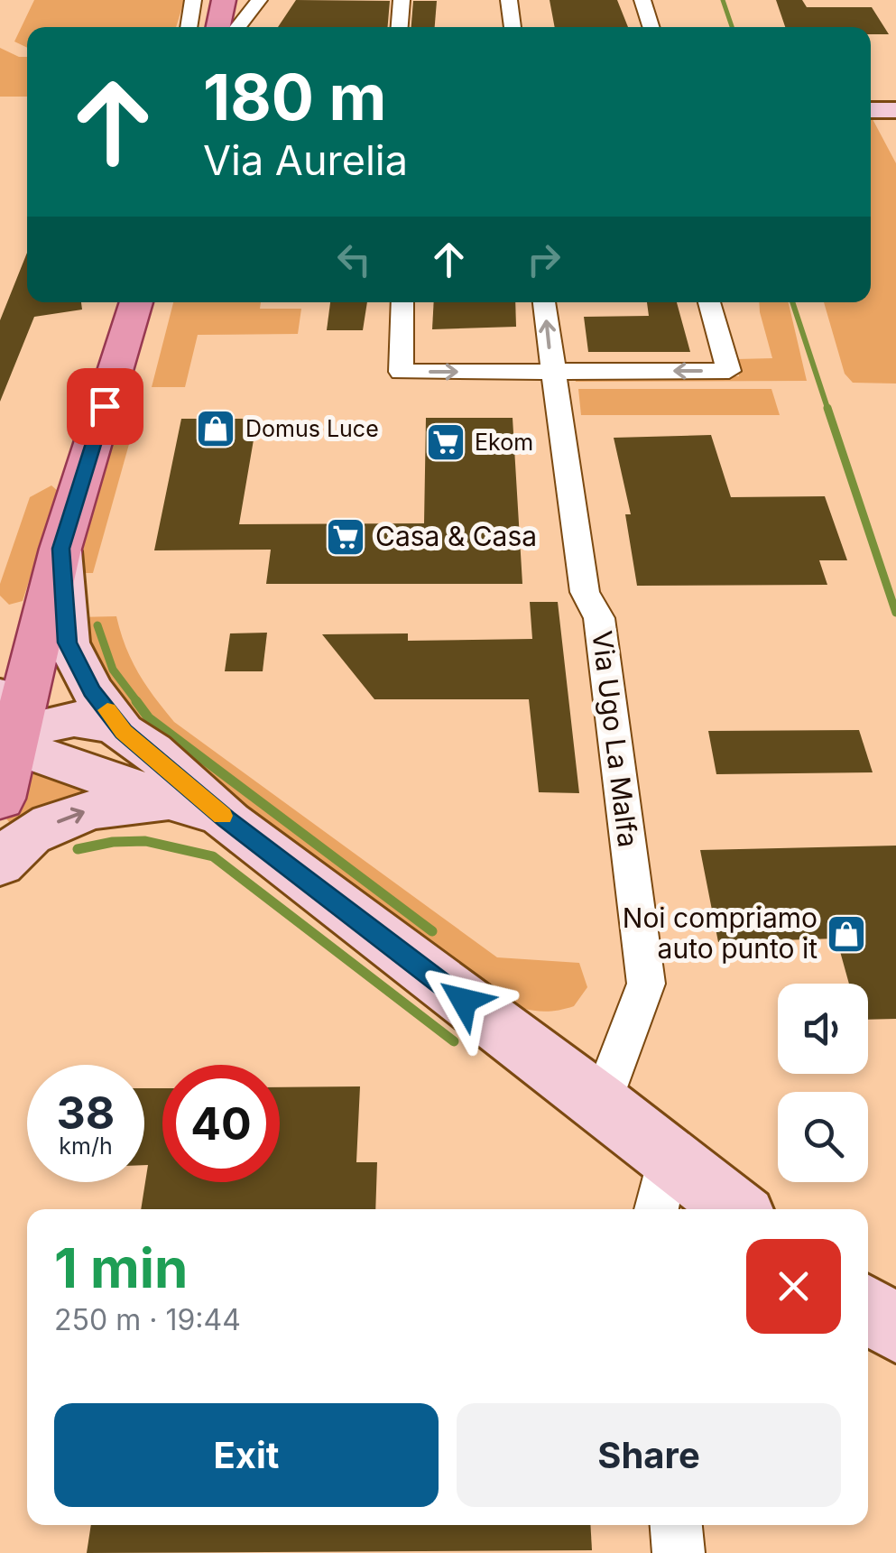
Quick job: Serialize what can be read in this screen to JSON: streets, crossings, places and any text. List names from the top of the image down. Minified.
{"streets":{"street":["Via Ugo La Malfa"]},"places":{"shop":["Domus Luce","Noi compriamo auto punto it"],"supermarket":["Ekom","Casa & Casa"]},"page":{"turn":["180 m","Via Aurelia"],"speed":"38 km/h","limit":"40","heading":["1 min","250 m · 19:44"],"buttons":["Exit","Share"]}}
